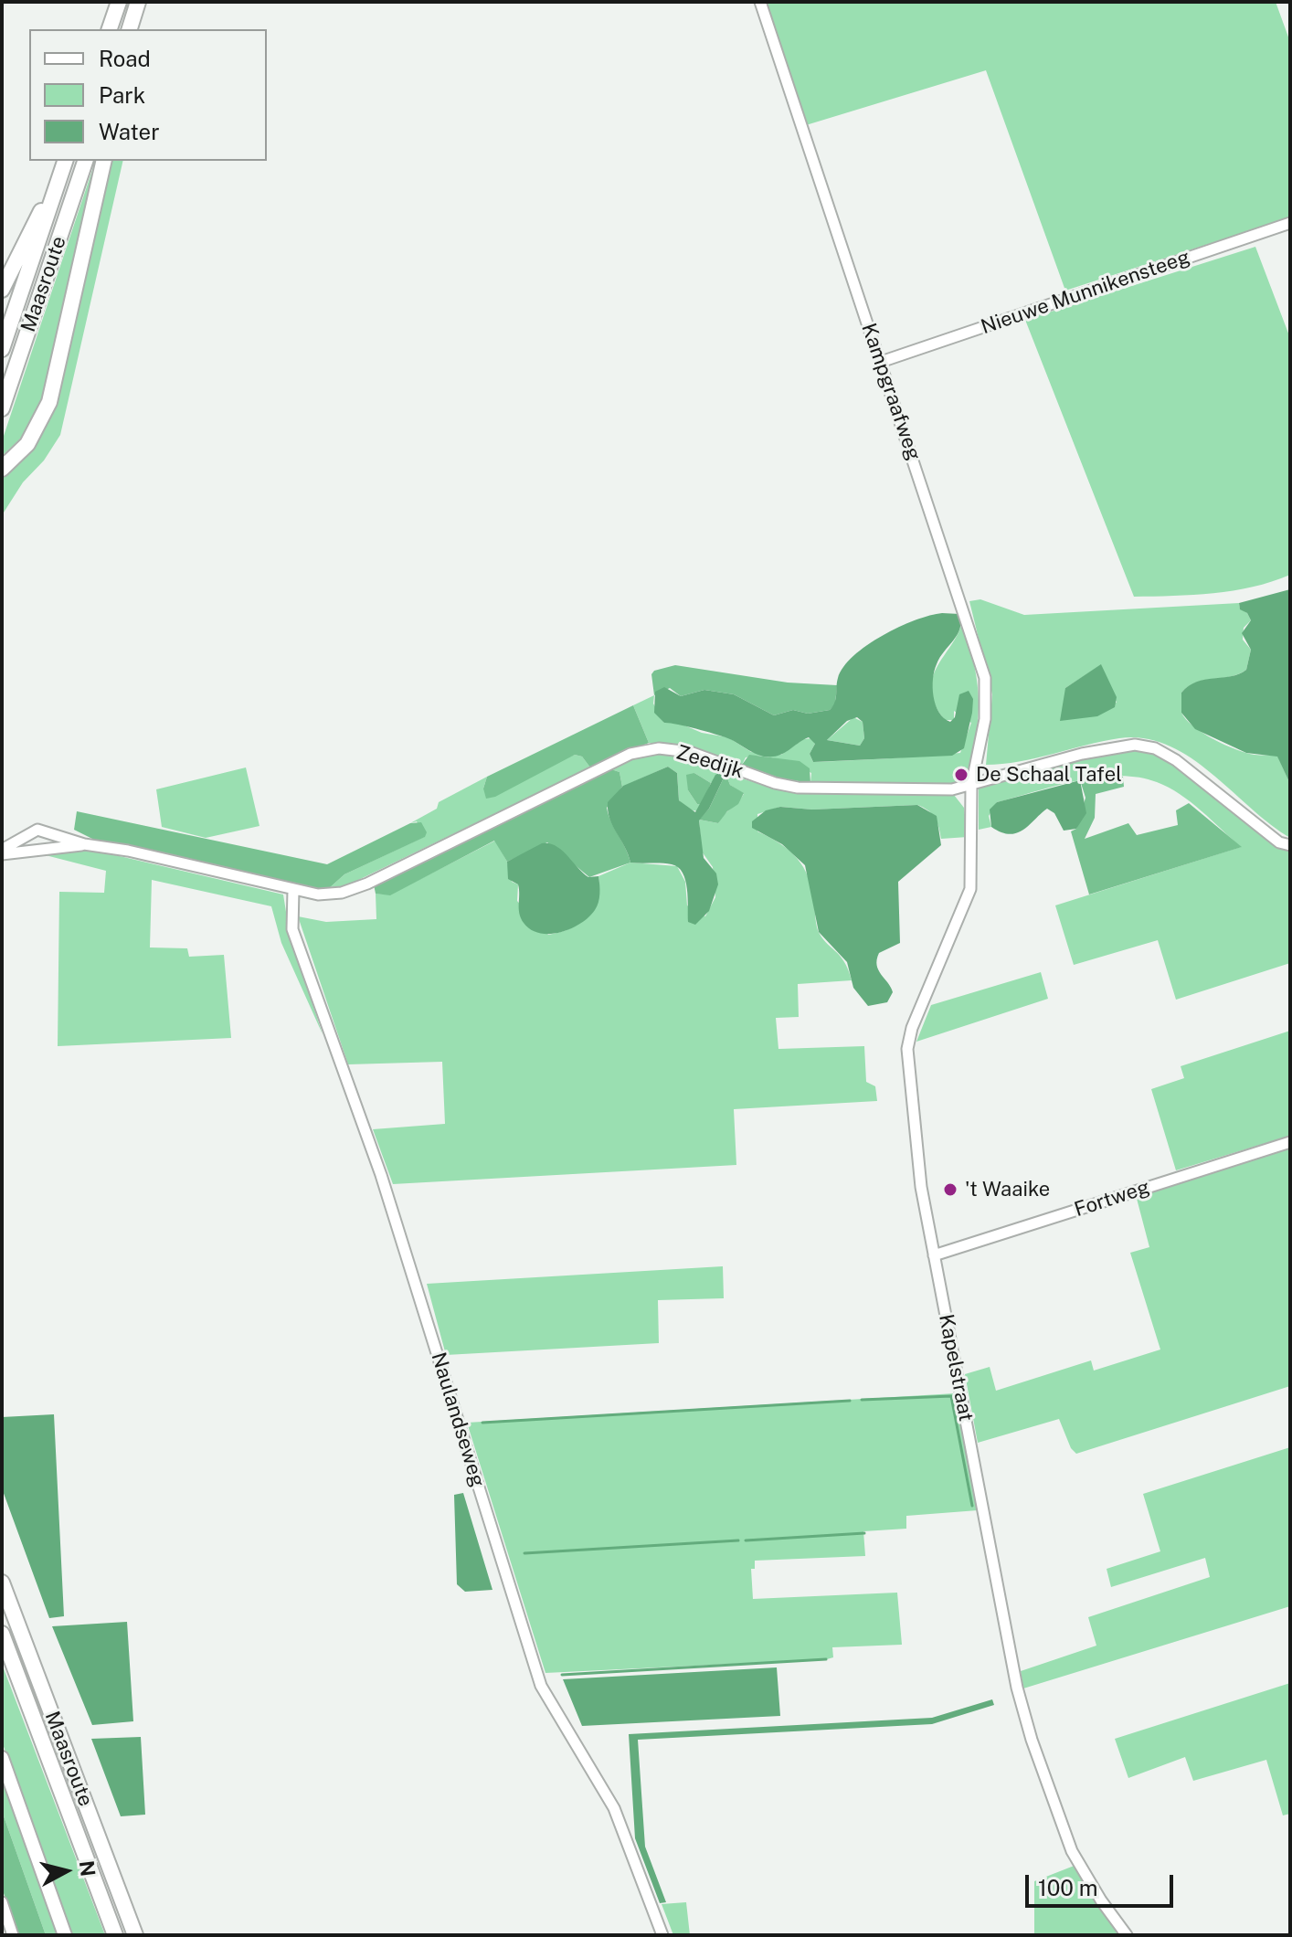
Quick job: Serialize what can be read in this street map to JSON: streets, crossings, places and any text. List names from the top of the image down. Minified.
{"streets":{"highway":["Maasroute"],"street":["Nieuwe Munnikensteeg","Kampgraafweg","Zeedijk","Fortweg","Kapelstraat","Naulandseweg"]},"crossings":[["Nieuwe Munnikensteeg","Kampgraafweg"],["Kampgraafweg","Zeedijk"],["Kampgraafweg","Kapelstraat"],["Zeedijk","Kapelstraat"],["Zeedijk","Naulandseweg"],["Fortweg","Kapelstraat"]],"places":["De Schaal Tafel","'t Waaike"],"legend":["Road","Park","Water"],"scale_bar":"100 m","north":"right"}
